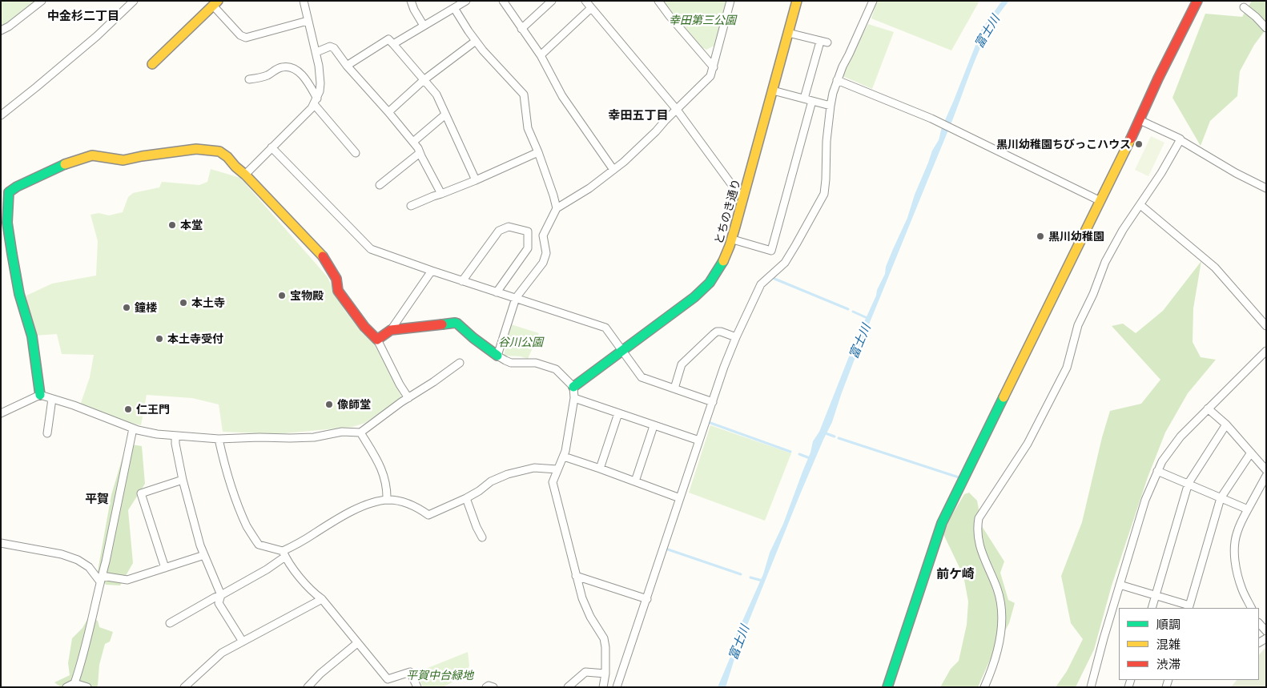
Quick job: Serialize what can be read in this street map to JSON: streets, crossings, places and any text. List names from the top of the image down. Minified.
{"streets":{"street":["とちのき通り"]},"districts":["中金杉二丁目","幸田五丁目","平賀","前ケ崎"],"water":["富士川"],"parks":["幸田第三公園","谷川公園","平賀中台緑地"],"places":["黒川幼稚園ちびっこハウス","本堂","黒川幼稚園","宝物殿","本土寺","鐘楼","本土寺受付","像師堂","仁王門"],"legend":["順調","混雑","渋滞"]}
